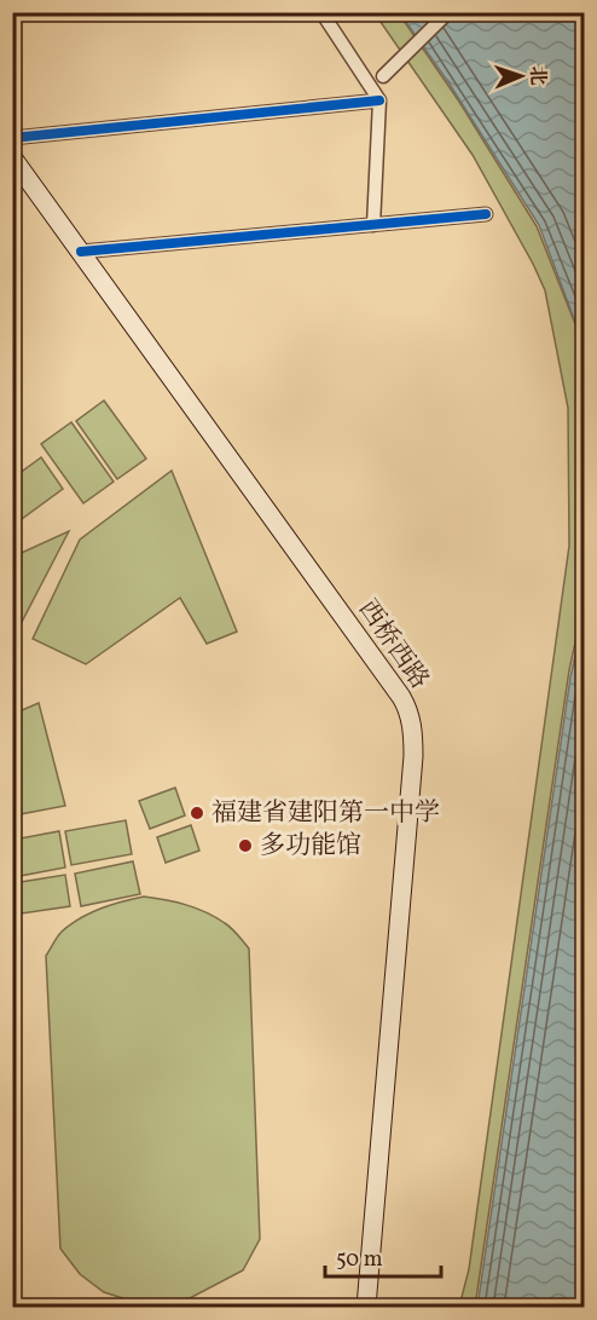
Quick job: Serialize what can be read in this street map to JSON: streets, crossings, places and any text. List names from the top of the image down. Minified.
{"streets":{"main road":["西桥西路"]},"places":["福建省建阳第一中学","多功能馆"],"scale_bar":"50 m","north":"right"}
